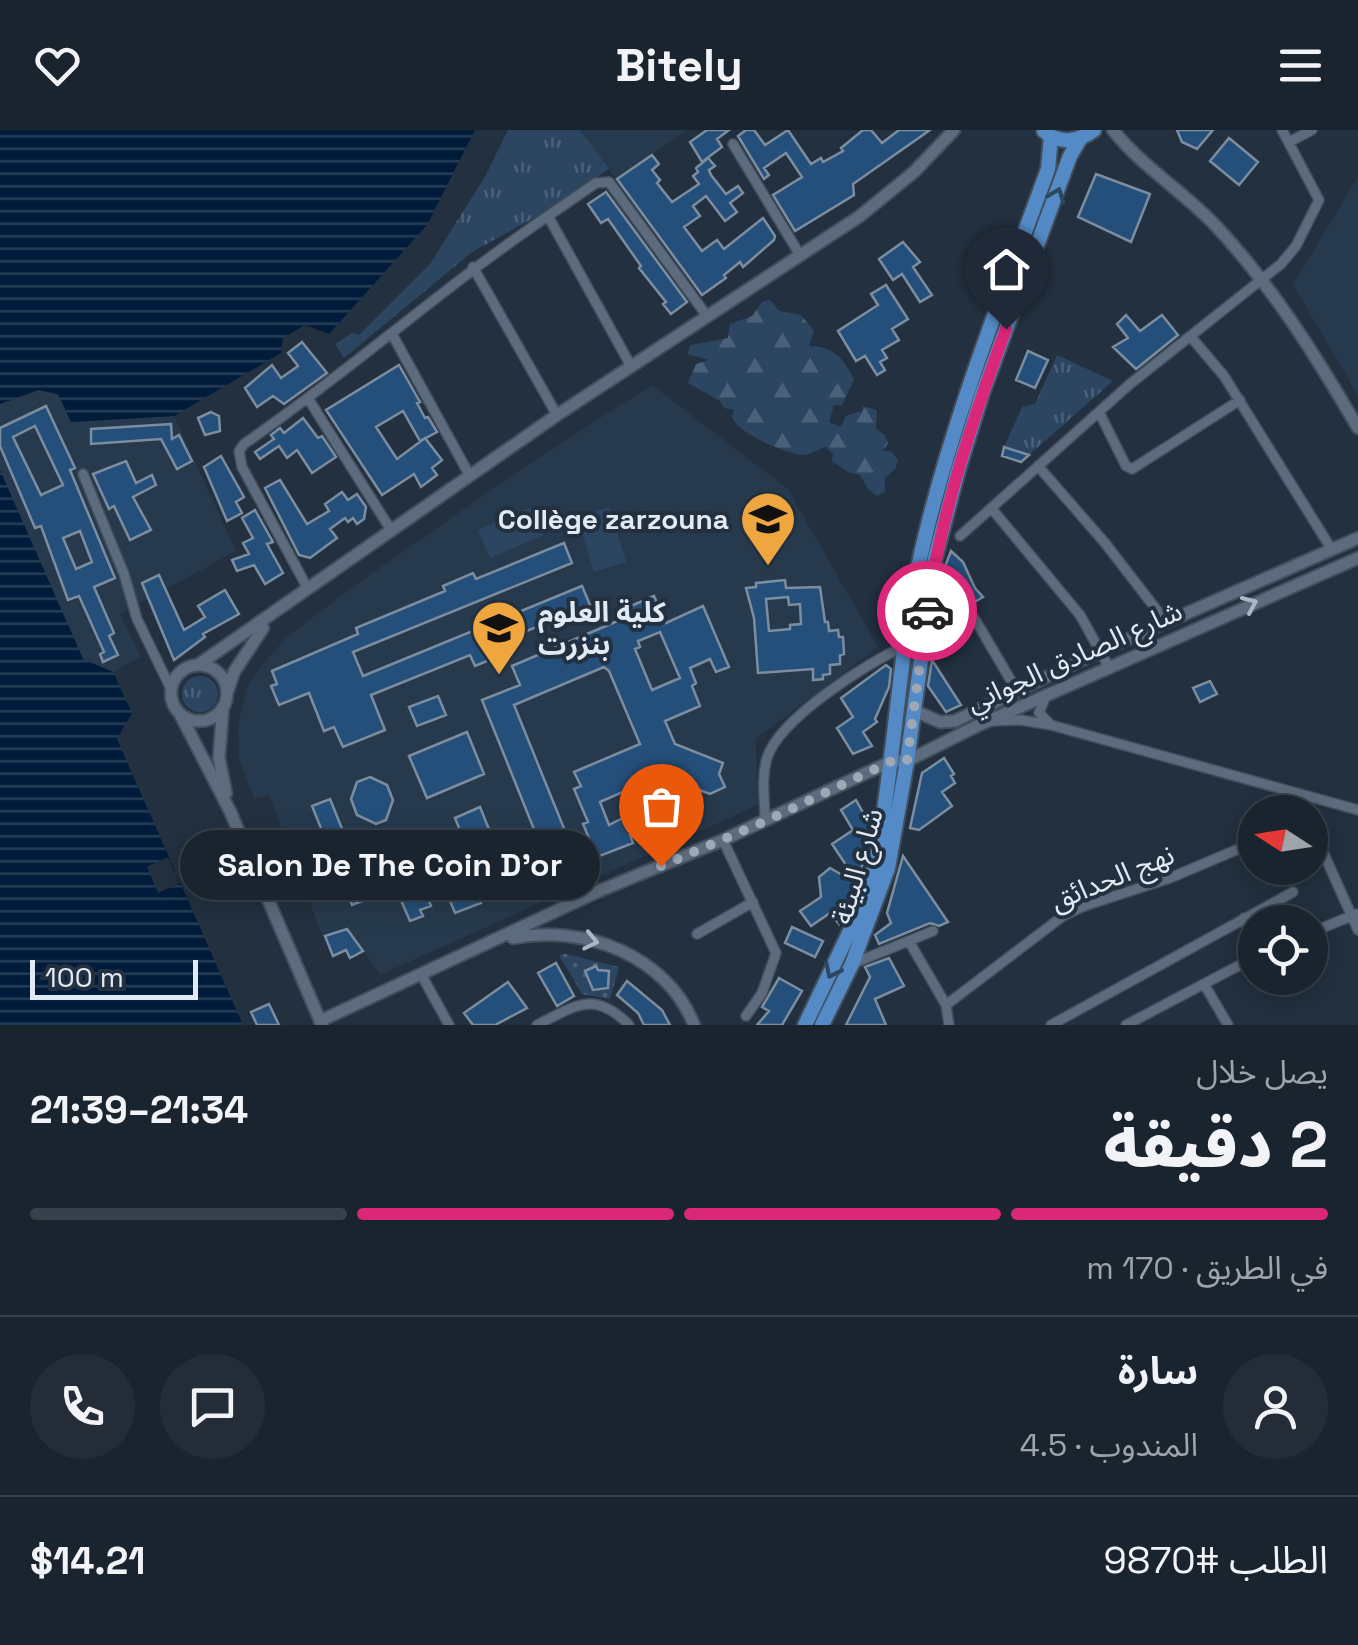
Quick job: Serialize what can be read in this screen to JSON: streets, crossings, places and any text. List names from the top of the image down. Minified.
{"streets":{"main road":["شارع البيئة"],"street":["شارع الصادق الجواني","نهج الحدائق"]},"crossings":[["شارع الصادق الجواني","شارع البيئة"]],"places":{"school or university":["Collège zarzouna","كلية العلوم بنزرت"],"other":["Salon De The Coin D'or"]},"scale_bar":"100 m","north":"left","page":{"header":"Bitely","bubble":"Salon De The Coin D'or","scale":"100 m","heading":["2 دقيقة","يصل خلال","21:34–21:39"],"panel":["سارة","المندوب · 4.5","الطلب #9870","$14.21"],"bar":"في الطريق · 170 m"}}
